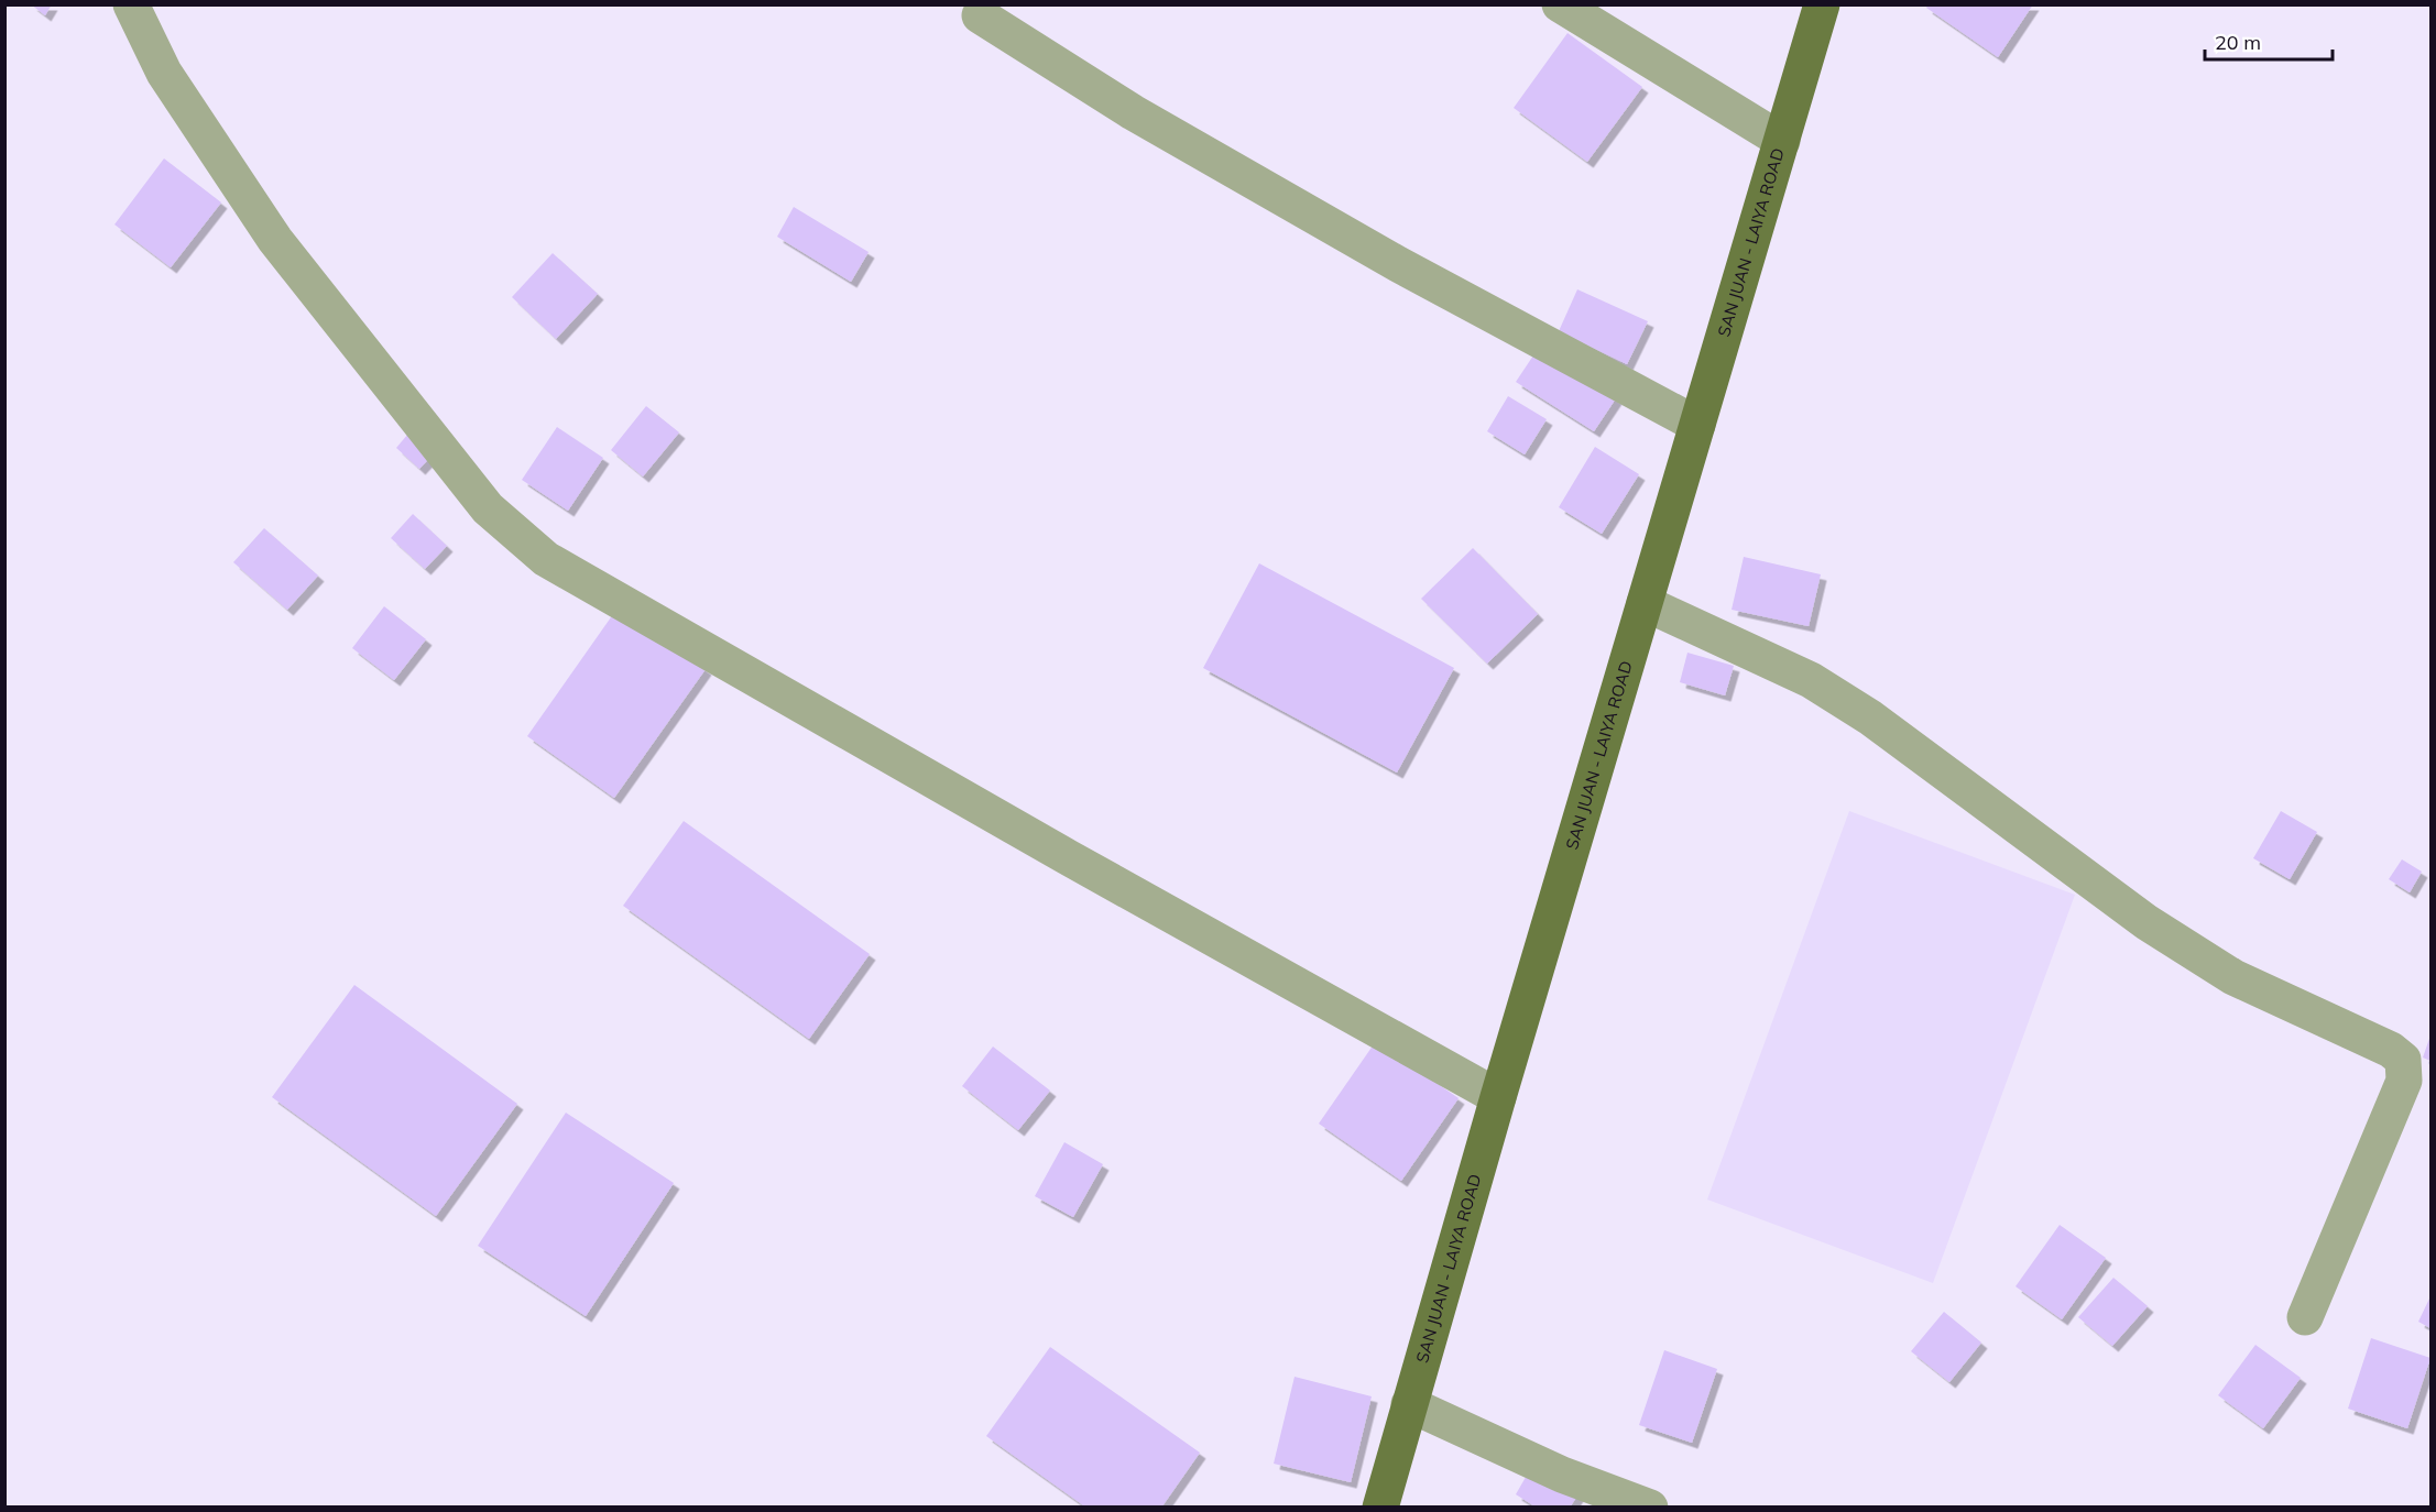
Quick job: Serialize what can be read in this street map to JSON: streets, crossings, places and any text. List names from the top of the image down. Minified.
{"streets":{"main road":["SAN JUAN - LAIYA ROAD"]},"scale_bar":"20 m"}
